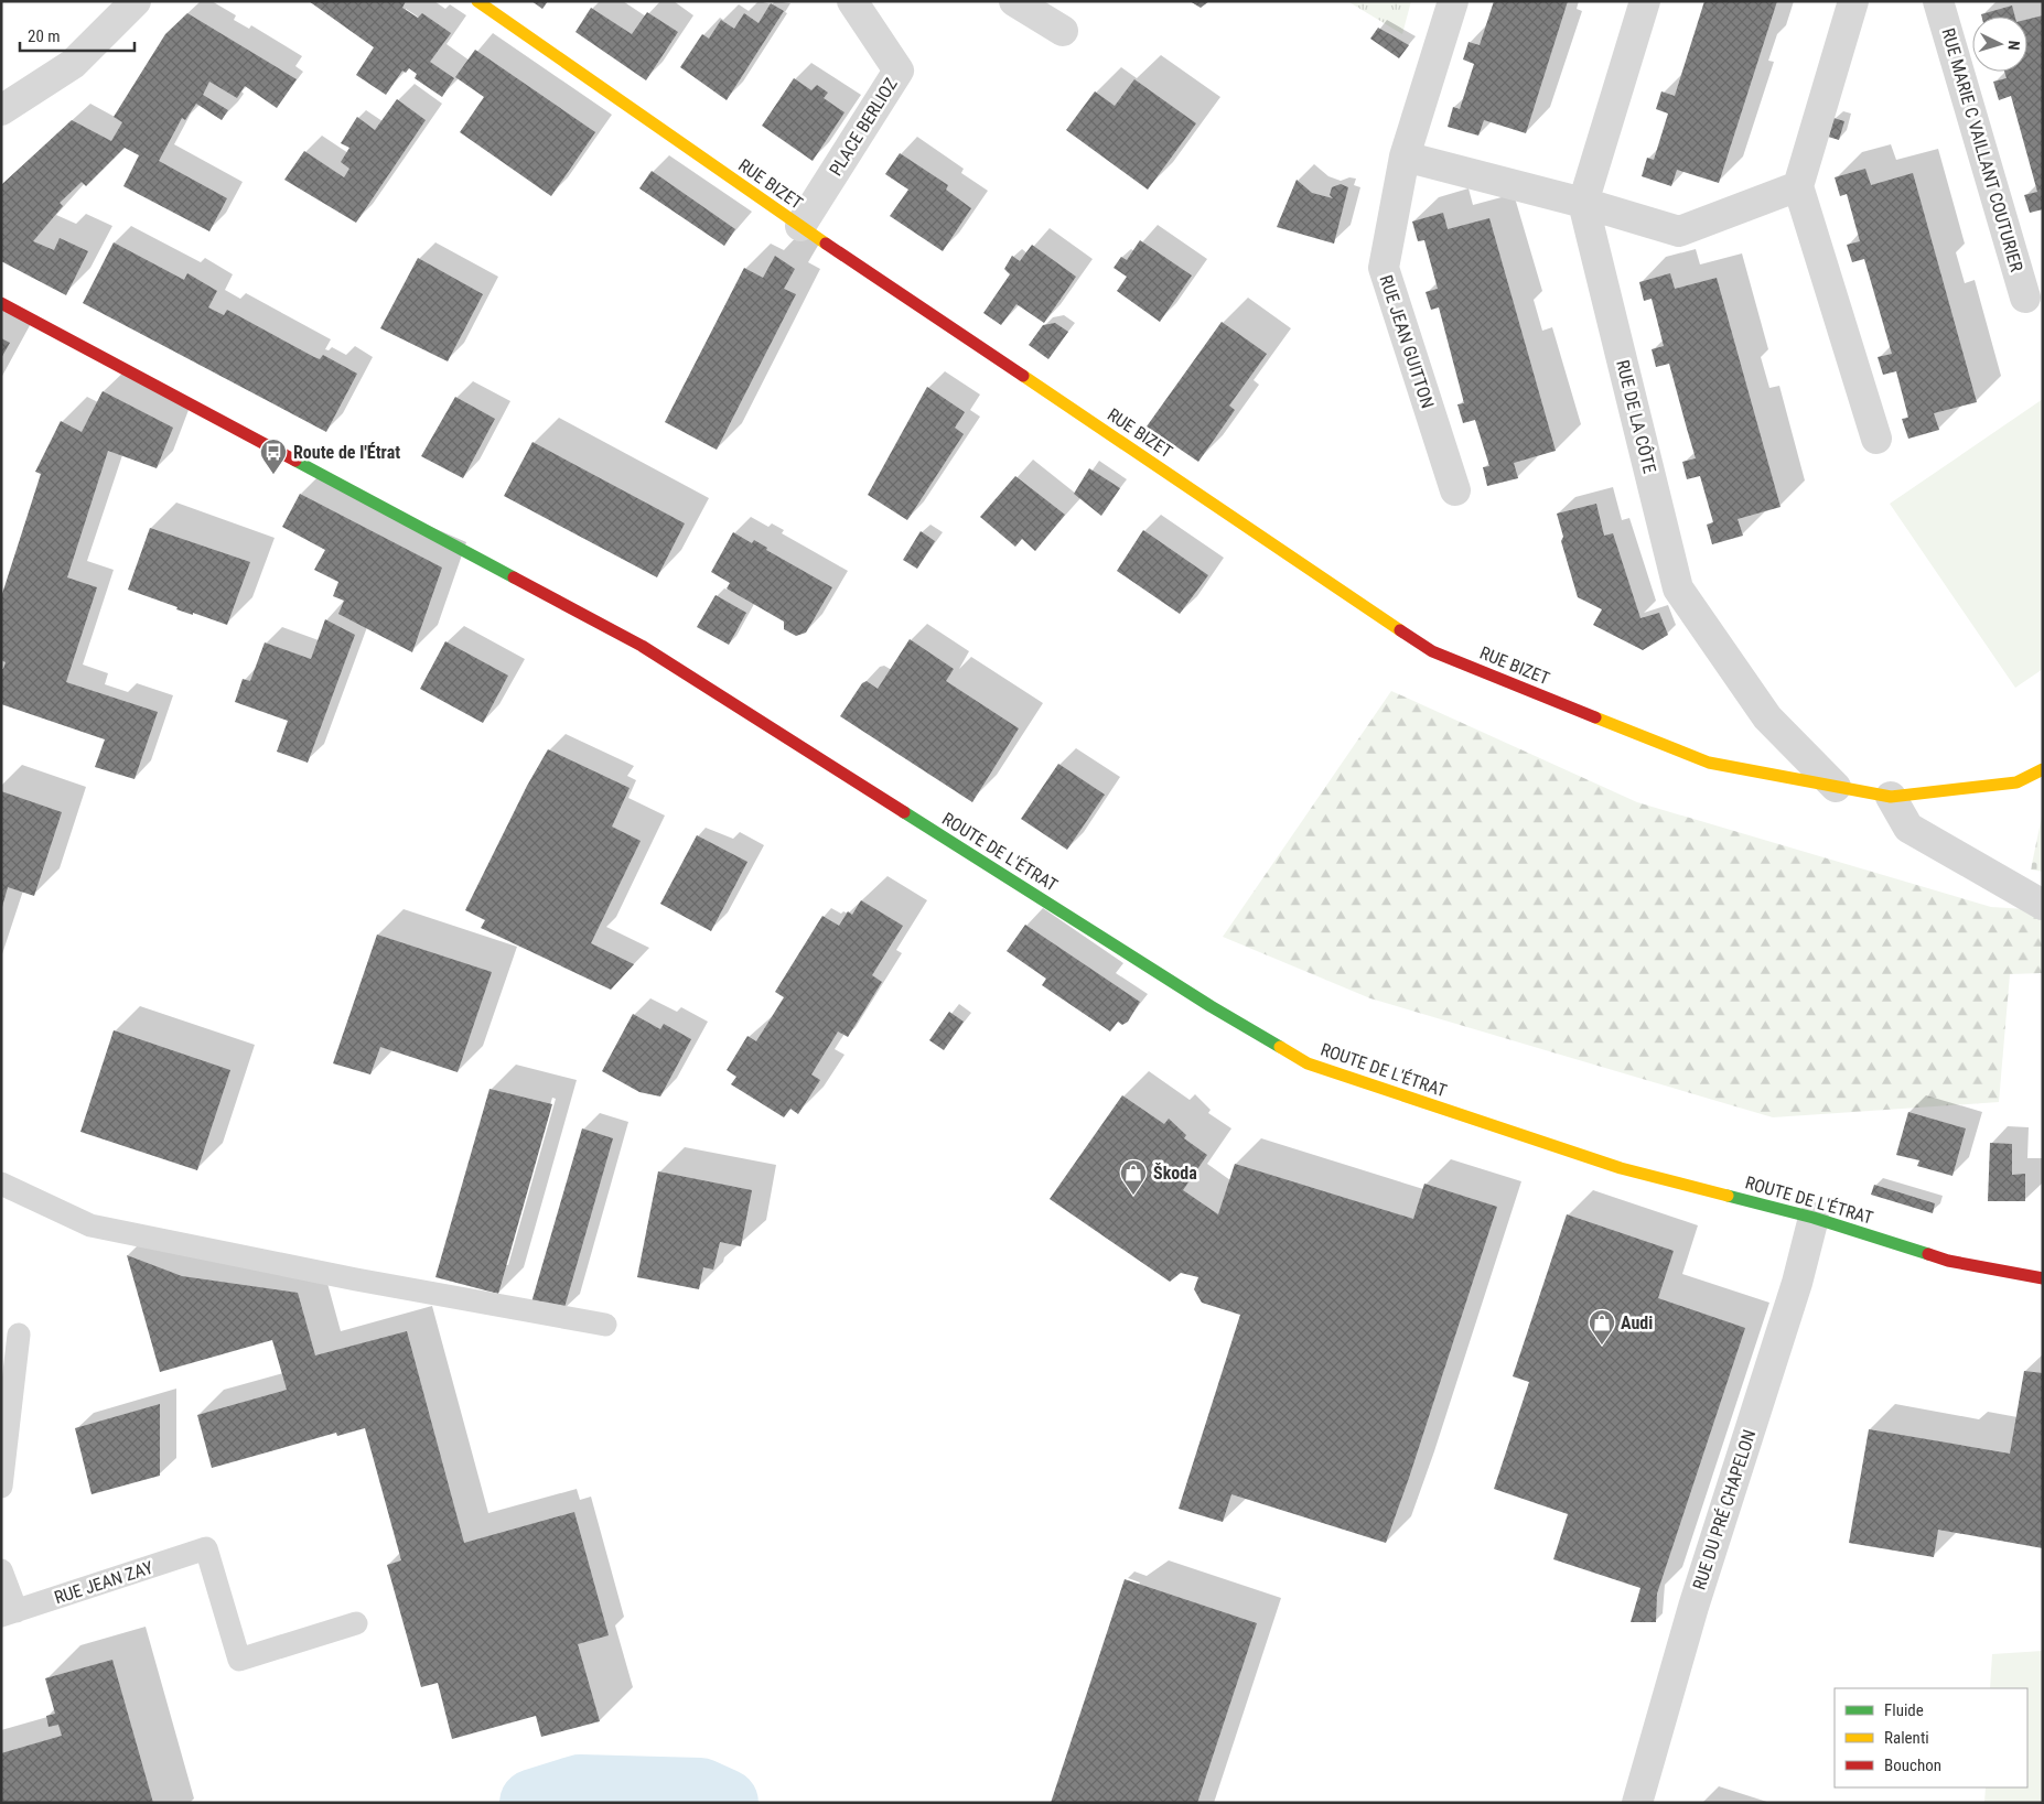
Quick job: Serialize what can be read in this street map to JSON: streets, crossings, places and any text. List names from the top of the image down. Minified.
{"streets":{"main road":["RUE BIZET","ROUTE DE L'ÉTRAT"],"street":["PLACE BERLIOZ","RUE MARIE C VAILLANT COUTURIER","RUE JEAN GUITTON","RUE DE LA CÔTE","RUE DU PRÉ CHAPELON"],"lane":["RUE JEAN ZAY"]},"crossings":[["PLACE BERLIOZ","RUE BIZET"],["RUE BIZET","RUE DE LA CÔTE"],["ROUTE DE L'ÉTRAT","RUE DU PRÉ CHAPELON"]],"places":{"bus stop":["Route de l'Étrat"],"shop":["Škoda","Audi"]},"legend":["Fluide","Ralenti","Bouchon"],"scale_bar":"20 m","north":"right"}
